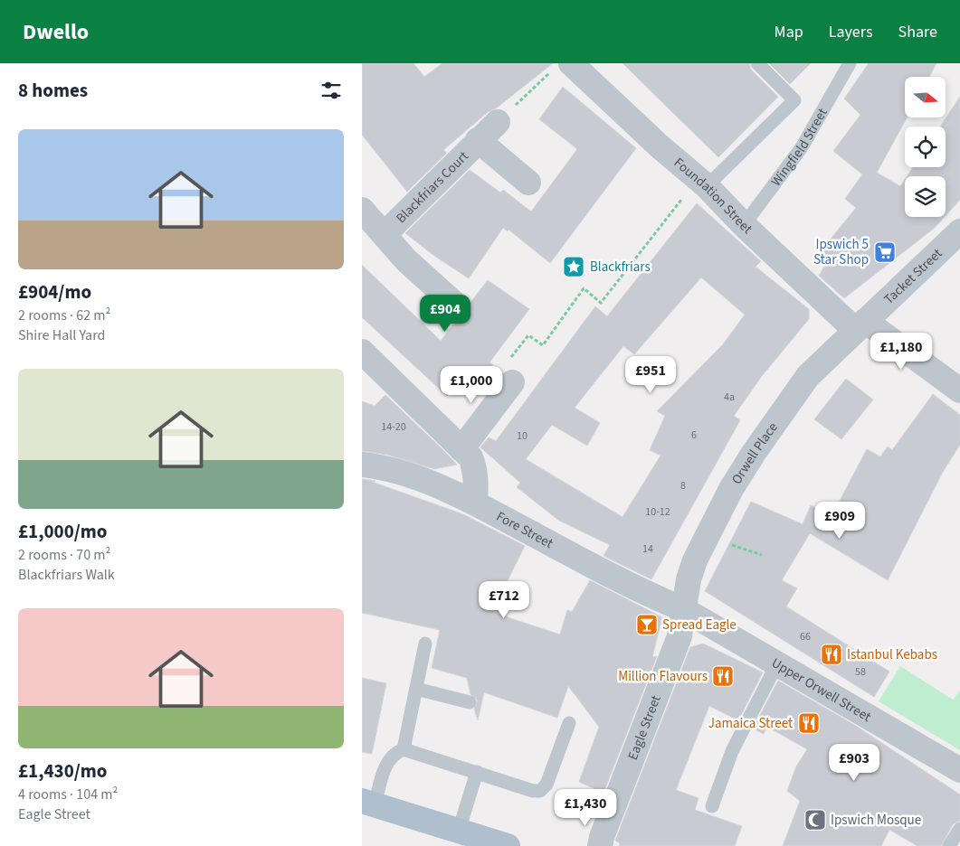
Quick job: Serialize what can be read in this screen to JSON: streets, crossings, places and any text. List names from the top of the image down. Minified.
{"streets":{"street":["Blackfriars Court","Foundation Street","Tacket Street","Orwell Place","Fore Street","Upper Orwell Street","Eagle Street"],"lane":["Wingfield Street"]},"crossings":[["Wingfield Street","Foundation Street"],["Foundation Street","Tacket Street"],["Foundation Street","Orwell Place"],["Tacket Street","Orwell Place"],["Orwell Place","Fore Street"],["Orwell Place","Upper Orwell Street"],["Orwell Place","Eagle Street"],["Fore Street","Upper Orwell Street"],["Fore Street","Eagle Street"],["Upper Orwell Street","Eagle Street"]],"places":{"supermarket":["Ipswich 5 Star Shop"],"place":["Blackfriars"],"bar":["Spread Eagle"],"restaurant":["Istanbul Kebabs","Million Flavours","Jamaica Street"],"mosque":["Ipswich Mosque"]},"house_numbers":["4a","14-20","6","10","8","10-12","14","66","58"],"north":"right","page":{"header":"Dwello","nav":["Map","Layers","Share"],"heading":"8 homes","list":[{"name":"£904/mo","note":"2 rooms · 62 m² · Shire Hall Yard"},{"name":"£1,000/mo","note":"2 rooms · 70 m² · Blackfriars Walk"},{"name":"£1,430/mo","note":"4 rooms · 104 m² · Eagle Street"}],"price":["£904","£1,180","£951","£1,000","£909","£712","£903","£1,430"]}}
